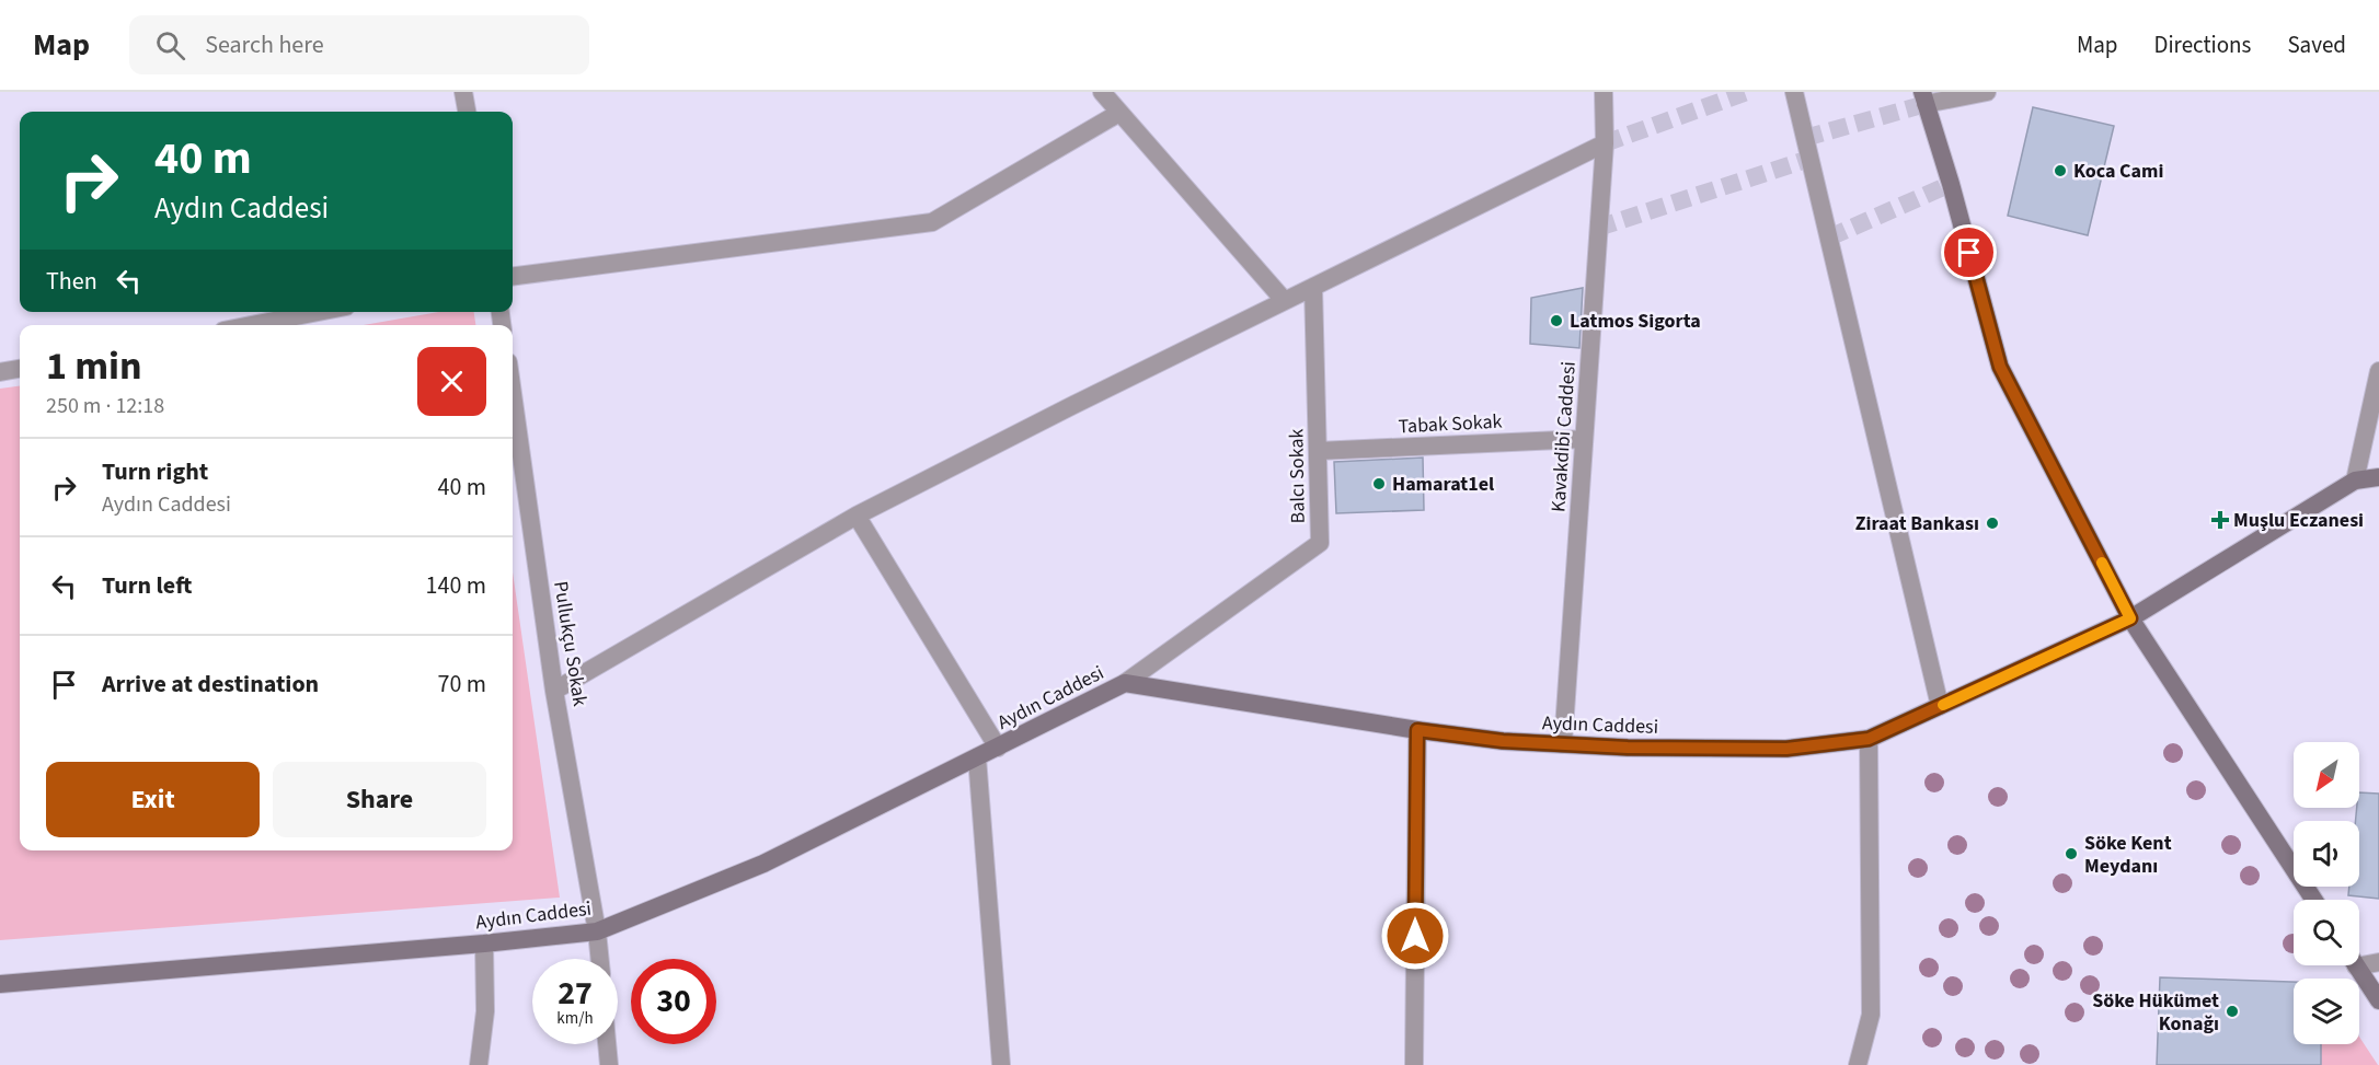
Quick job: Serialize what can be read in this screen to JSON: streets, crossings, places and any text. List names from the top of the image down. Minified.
{"streets":{"main road":["Aydın Caddesi"],"street":["Tabak Sokak","Kavakdibi Caddesi","Balcı Sokak","Pullukçu Sokak"]},"crossings":[["Tabak Sokak","Kavakdibi Caddesi"],["Tabak Sokak","Balcı Sokak"],["Kavakdibi Caddesi","Aydın Caddesi"],["Balcı Sokak","Aydın Caddesi"],["Pullukçu Sokak","Aydın Caddesi"]],"places":{"other":["Koca Cami","Latmos Sigorta","Hamarat1el","Ziraat Bankası","Söke Kent Meydanı","Söke Hükümet Konağı"],"health":["Muşlu Eczanesi"]},"north":"bottom left","page":{"header":"Map","search":"Search here","nav":["Map","Directions","Saved"],"turn":["40 m","Aydın Caddesi"],"then":"Then","heading":["1 min","250 m · 12:18"],"list":[{"name":"Turn right","note":"Aydın Caddesi","value":"40 m"},{"name":"Turn left","value":"140 m"},{"name":"Arrive at destination","value":"70 m"}],"buttons":["Exit","Share"],"speed":"27 km/h","limit":"30"}}
